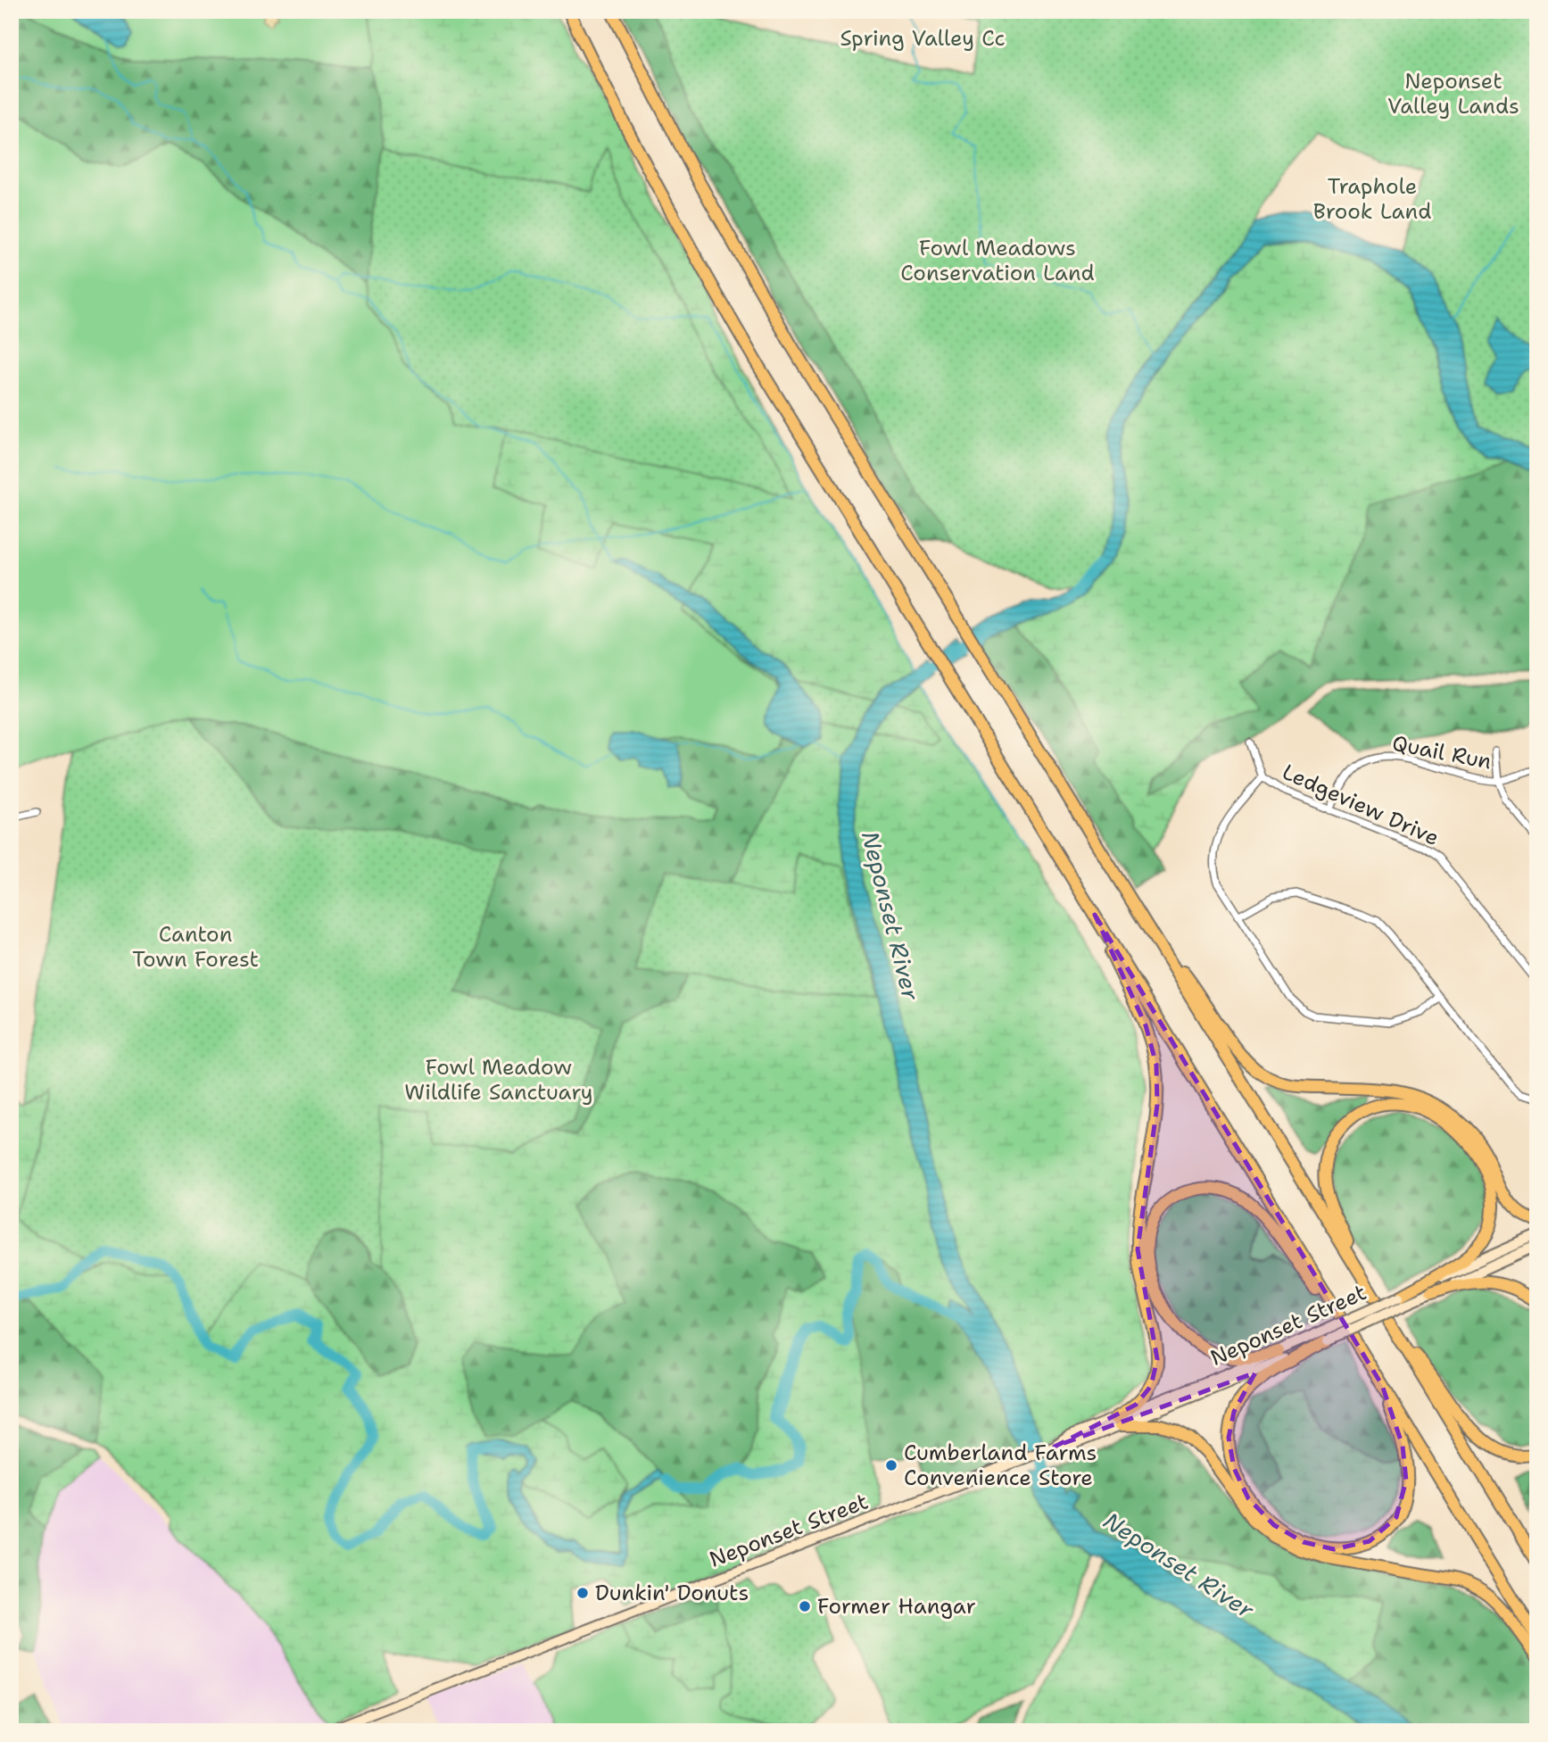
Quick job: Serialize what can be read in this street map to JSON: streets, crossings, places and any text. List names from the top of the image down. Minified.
{"streets":{"main road":["Neponset Street"],"street":["Quail Run","Ledgeview Drive"]},"crossings":[["Quail Run","Ledgeview Drive"]],"water":["Neponset River"],"parks":["Spring Valley Cc","Neponset Valley Lands","Traphole Brook Land","Fowl Meadows Conservation Land","Canton Town Forest","Fowl Meadow Wildlife Sanctuary"],"places":["Cumberland Farms Convenience Store","Dunkin' Donuts","Former Hangar"]}
